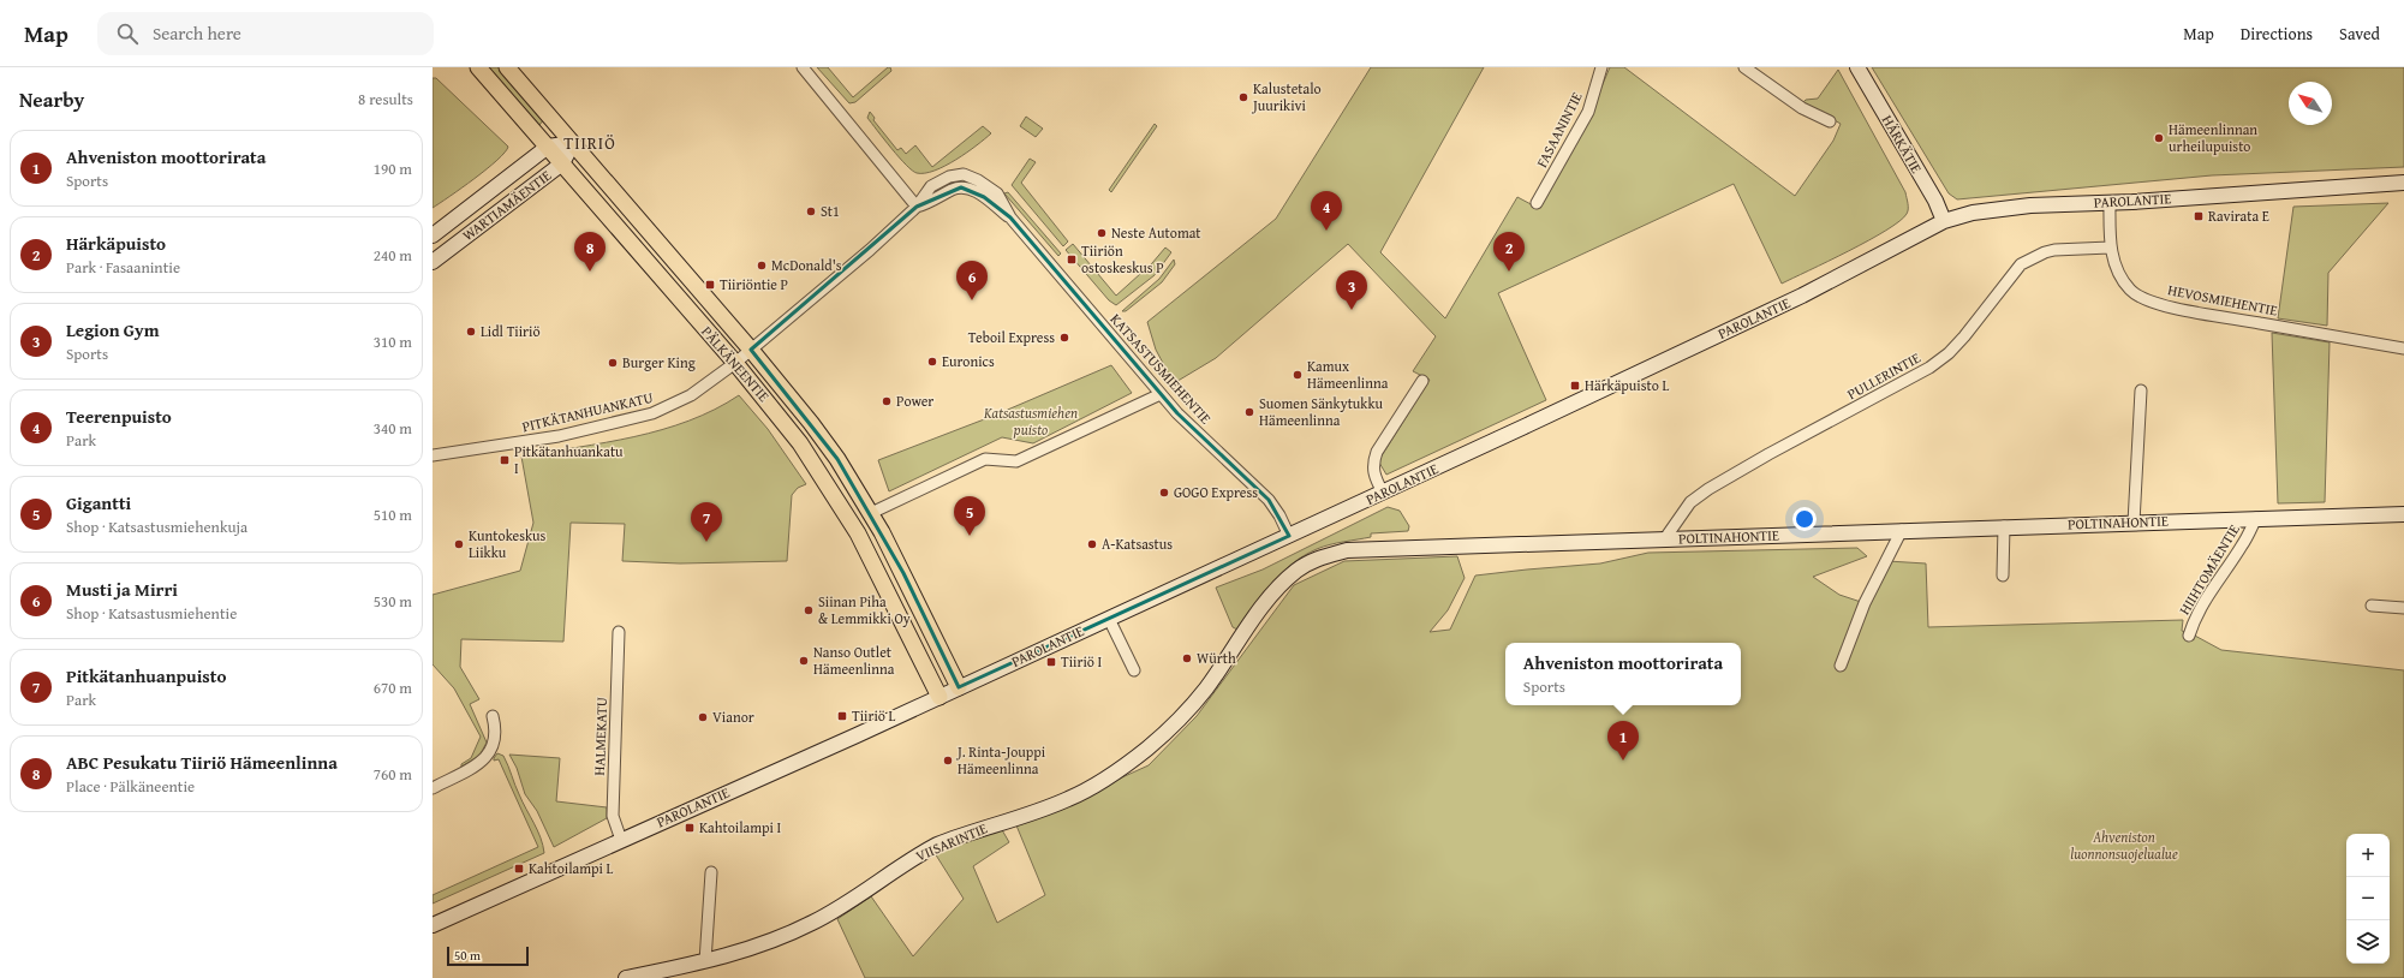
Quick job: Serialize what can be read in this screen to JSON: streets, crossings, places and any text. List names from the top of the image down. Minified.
{"streets":{"main road":["HÄRKÄTIE","PAROLANTIE","WARTIAMÄENTIE","PÄLKÄNEENTIE","POLTINAHONTIE","VIISARINTIE"],"street":["FASAANINTIE","HEVOSMIEHENTIE","KATSASTUSMIEHENTIE","PULLERINTIE","PITKÄTANHUANKATU","HIIHTOMÄENTIE","HALMEKATU"]},"crossings":[["HÄRKÄTIE","PAROLANTIE"],["PAROLANTIE","HEVOSMIEHENTIE"],["PAROLANTIE","PÄLKÄNEENTIE"],["PAROLANTIE","KATSASTUSMIEHENTIE"],["PAROLANTIE","HALMEKATU"],["WARTIAMÄENTIE","PÄLKÄNEENTIE"],["HEVOSMIEHENTIE","PULLERINTIE"],["PÄLKÄNEENTIE","PITKÄTANHUANKATU"],["KATSASTUSMIEHENTIE","PITKÄTANHUANKATU"],["PULLERINTIE","POLTINAHONTIE"],["POLTINAHONTIE","HIIHTOMÄENTIE"],["POLTINAHONTIE","VIISARINTIE"]],"districts":["TIIRIÖ"],"parks":["Katsastusmiehen puisto","Ahveniston luonnonsuojelualue"],"places":{"other":["Kalustetalo Juurikivi","Hämeenlinnan urheilupuisto","St1","Neste Automat","McDonald's","Lidl Tiiriö","Teboil Express","Euronics","Burger King","Kamux Hämeenlinna","Power","Suomen Sänkytukku Hämeenlinna","GOGO Express","Kuntokeskus Liikku","A-Katsastus","Siinan Piha & Lemmikki Oy","Würth","Nanso Outlet Hämeenlinna","Vianor","J. Rinta-Jouppi Hämeenlinna"],"transit":["Ravirata E","Tiiriön ostoskeskus P","Tiiriöntie P","Härkäpuisto L","Pitkätanhuankatu I","Tiiriö I","Tiiriö L","Kahtoilampi I","Kahtoilampi L"]},"scale_bar":"50 m","north":"top left","page":{"header":"Map","search":"Search here","nav":["Map","Directions","Saved"],"heading":["Nearby","8 results"],"list":[{"mark":"1","name":"Ahveniston moottorirata","note":"Sports","value":"190 m"},{"mark":"2","name":"Härkäpuisto","note":"Park · Fasaanintie","value":"240 m"},{"mark":"3","name":"Legion Gym","note":"Sports","value":"310 m"},{"mark":"4","name":"Teerenpuisto","note":"Park","value":"340 m"},{"mark":"5","name":"Gigantti","note":"Shop · Katsastusmiehenkuja","value":"510 m"},{"mark":"6","name":"Musti ja Mirri","note":"Shop · Katsastusmiehentie","value":"530 m"},{"mark":"7","name":"Pitkätanhuanpuisto","note":"Park","value":"670 m"},{"mark":"8","name":"ABC Pesukatu Tiiriö Hämeenlinna","note":"Place · Pälkäneentie","value":"760 m"}],"pins":["4","2","8","6","3","5","7","1"],"popup":["Ahveniston moottorirata","Sports"],"map_buttons":["+","−"],"scale":"50 m"}}
